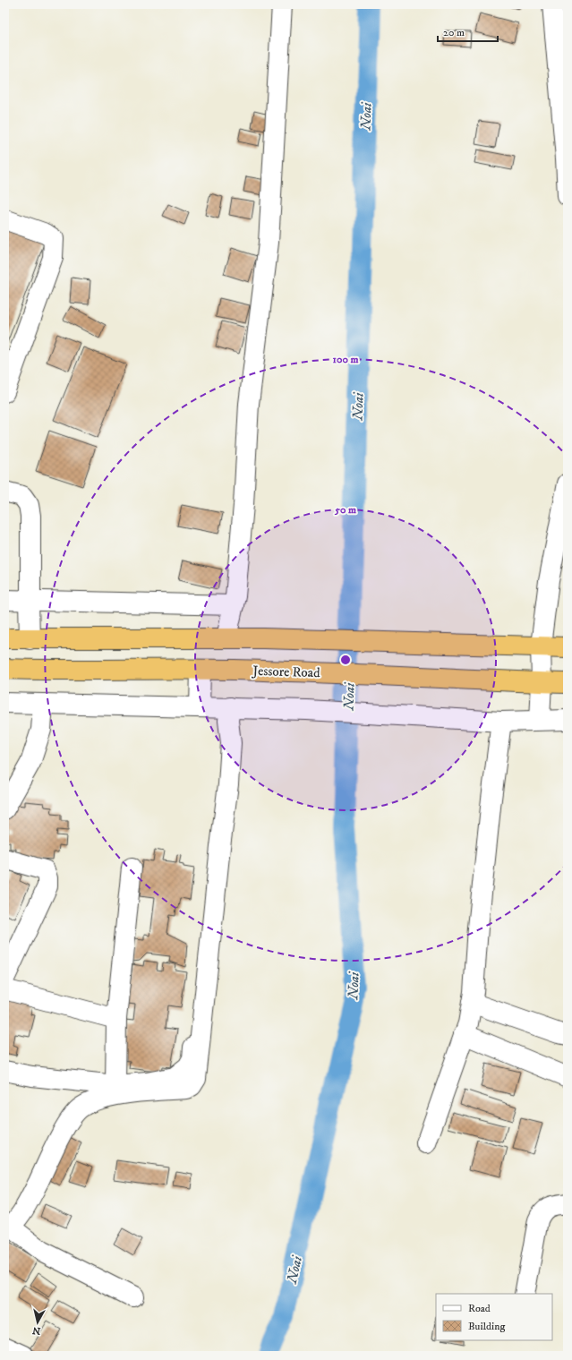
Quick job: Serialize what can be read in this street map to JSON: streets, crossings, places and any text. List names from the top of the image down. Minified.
{"streets":{"highway":["Jessore Road"]},"water":["Noai"],"legend":["Road","Building"],"scale_bar":"20 m","north":"bottom","rings":["100 m","50 m"]}
